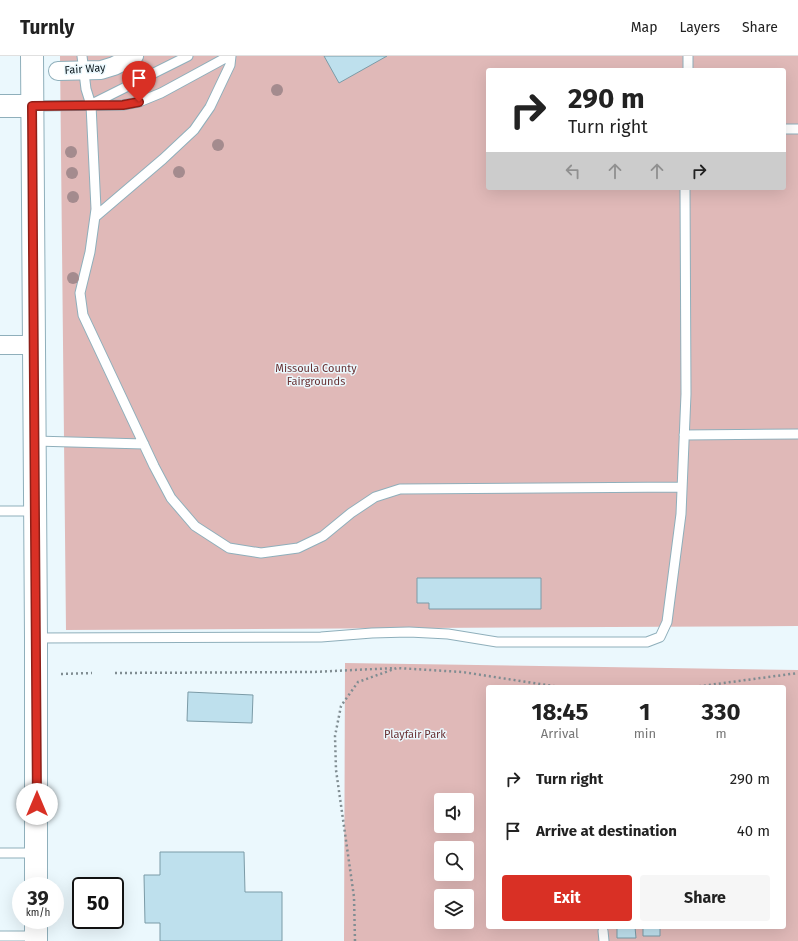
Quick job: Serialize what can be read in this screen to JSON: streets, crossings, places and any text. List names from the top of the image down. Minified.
{"streets":{"street":["Fair Way"]},"parks":["Missoula County Fairgrounds","Playfair Park"],"page":{"header":"Turnly","nav":["Map","Layers","Share"],"turn":["290 m","Turn right"],"eta":["18:45","Arrival","1","min","330","m"],"list":[{"name":"Turn right","value":"290 m"},{"name":"Arrive at destination","value":"40 m"}],"buttons":["Exit","Share"],"speed":"39 km/h","limit":"50"}}
